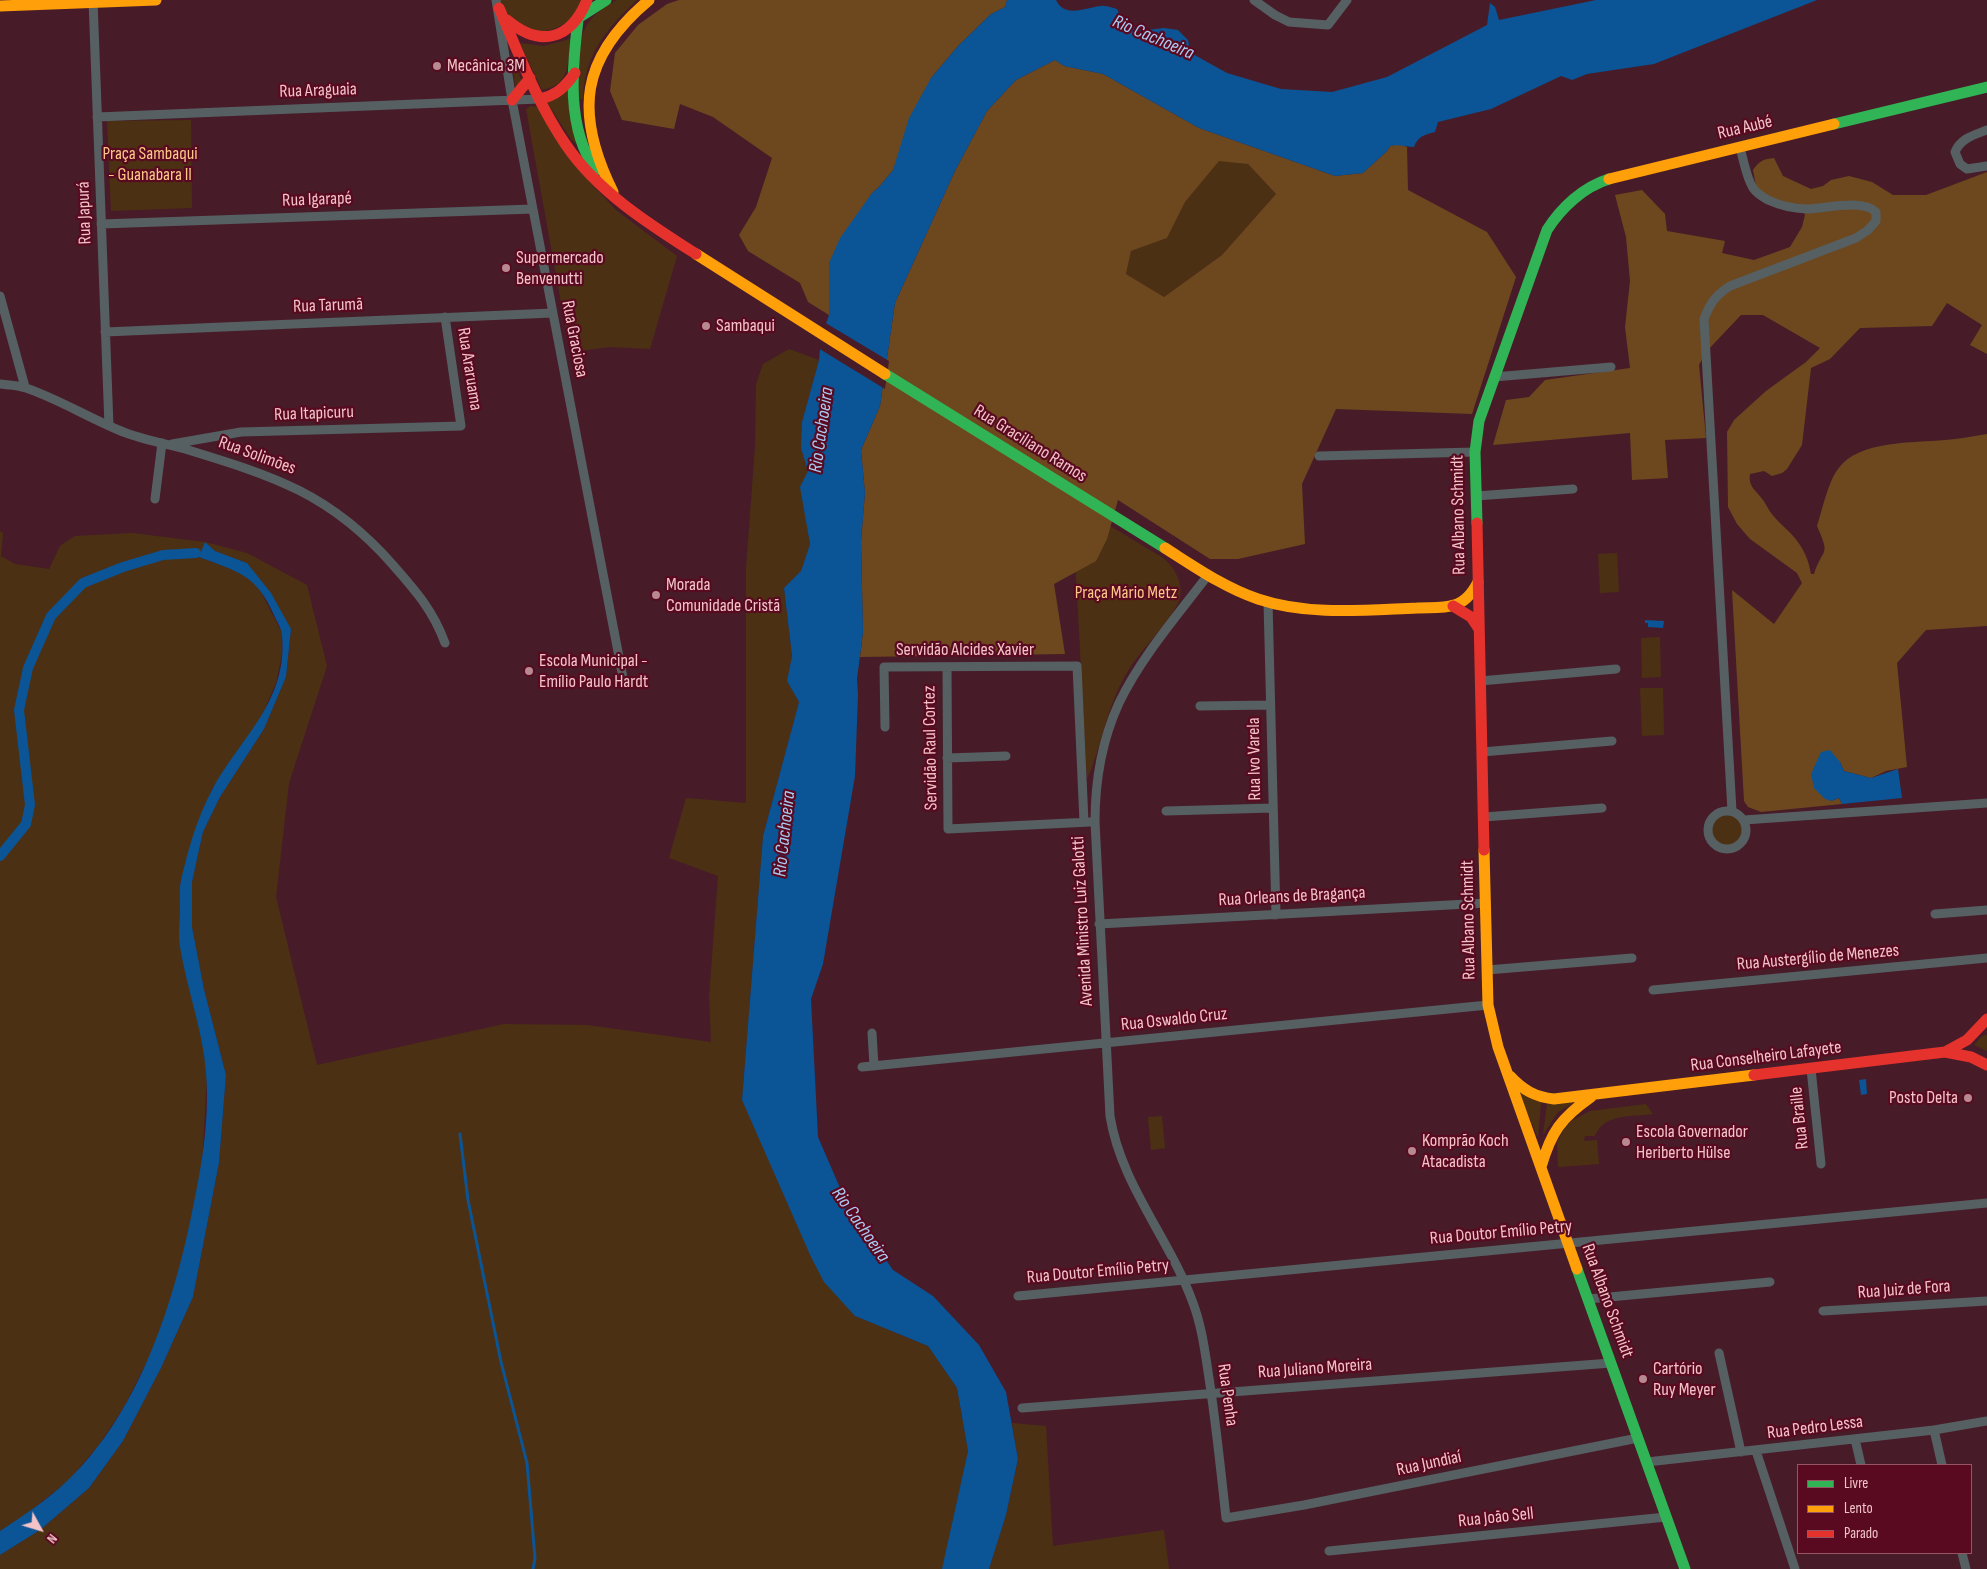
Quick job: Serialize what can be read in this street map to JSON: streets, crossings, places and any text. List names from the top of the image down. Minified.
{"streets":{"main road":["Rua Aubé","Rua Graciliano Ramos","Rua Albano Schmidt","Rua Conselheiro Lafayete"],"street":["Rua Araguaia","Rua Igarapé","Rua Japurá","Rua Tarumã","Rua Graciosa","Rua Araruama","Rua Itapicuru","Rua Solimões","Servidão Alcides Xavier","Servidão Raul Cortez","Rua Ivo Varela","Rua Orleans de Bragança","Avenida Ministro Luiz Galotti","Rua Austergílio de Menezes","Rua Oswaldo Cruz","Rua Braille","Rua Doutor Emílio Petry","Rua Juiz de Fora","Rua Juliano Moreira","Rua Penha","Rua Pedro Lessa","Rua Jundiaí","Rua João Sell"]},"crossings":[["Rua Araguaia","Rua Japurá"],["Rua Araguaia","Rua Graciosa"],["Rua Araguaia","Rua Graciliano Ramos"],["Rua Aubé","Rua Albano Schmidt"],["Rua Igarapé","Rua Japurá"],["Rua Igarapé","Rua Graciosa"],["Rua Japurá","Rua Tarumã"],["Rua Japurá","Rua Solimões"],["Rua Tarumã","Rua Graciosa"],["Rua Tarumã","Rua Araruama"],["Rua Graciosa","Rua Graciliano Ramos"],["Rua Araruama","Rua Itapicuru"],["Rua Itapicuru","Rua Solimões"],["Rua Graciliano Ramos","Rua Ivo Varela"],["Rua Graciliano Ramos","Avenida Ministro Luiz Galotti"],["Rua Albano Schmidt","Rua Orleans de Bragança"],["Rua Albano Schmidt","Rua Oswaldo Cruz"],["Rua Albano Schmidt","Rua Conselheiro Lafayete"],["Rua Albano Schmidt","Rua Doutor Emílio Petry"],["Rua Albano Schmidt","Rua Juliano Moreira"],["Rua Albano Schmidt","Rua Pedro Lessa"],["Rua Albano Schmidt","Rua Jundiaí"],["Rua Albano Schmidt","Rua João Sell"],["Servidão Alcides Xavier","Servidão Raul Cortez"],["Rua Ivo Varela","Rua Orleans de Bragança"],["Rua Orleans de Bragança","Avenida Ministro Luiz Galotti"],["Avenida Ministro Luiz Galotti","Rua Oswaldo Cruz"],["Avenida Ministro Luiz Galotti","Rua Doutor Emílio Petry"],["Avenida Ministro Luiz Galotti","Rua Penha"],["Rua Conselheiro Lafayete","Rua Braille"],["Rua Doutor Emílio Petry","Rua Penha"],["Rua Juliano Moreira","Rua Penha"],["Rua Penha","Rua Jundiaí"]],"water":["Rio Cachoeira"],"parks":["Praça Sambaqui - Guanabara II","Praça Mário Metz"],"places":["Mecânica 3M","Supermercado Benvenutti","Sambaqui","Morada Comunidade Cristã","Escola Municipal - Emílio Paulo Hardt","Posto Delta","Escola Governador Heriberto Hülse","Komprão Koch Atacadista","Cartório Ruy Meyer"],"legend":["Livre","Lento","Parado"],"north":"bottom right"}
